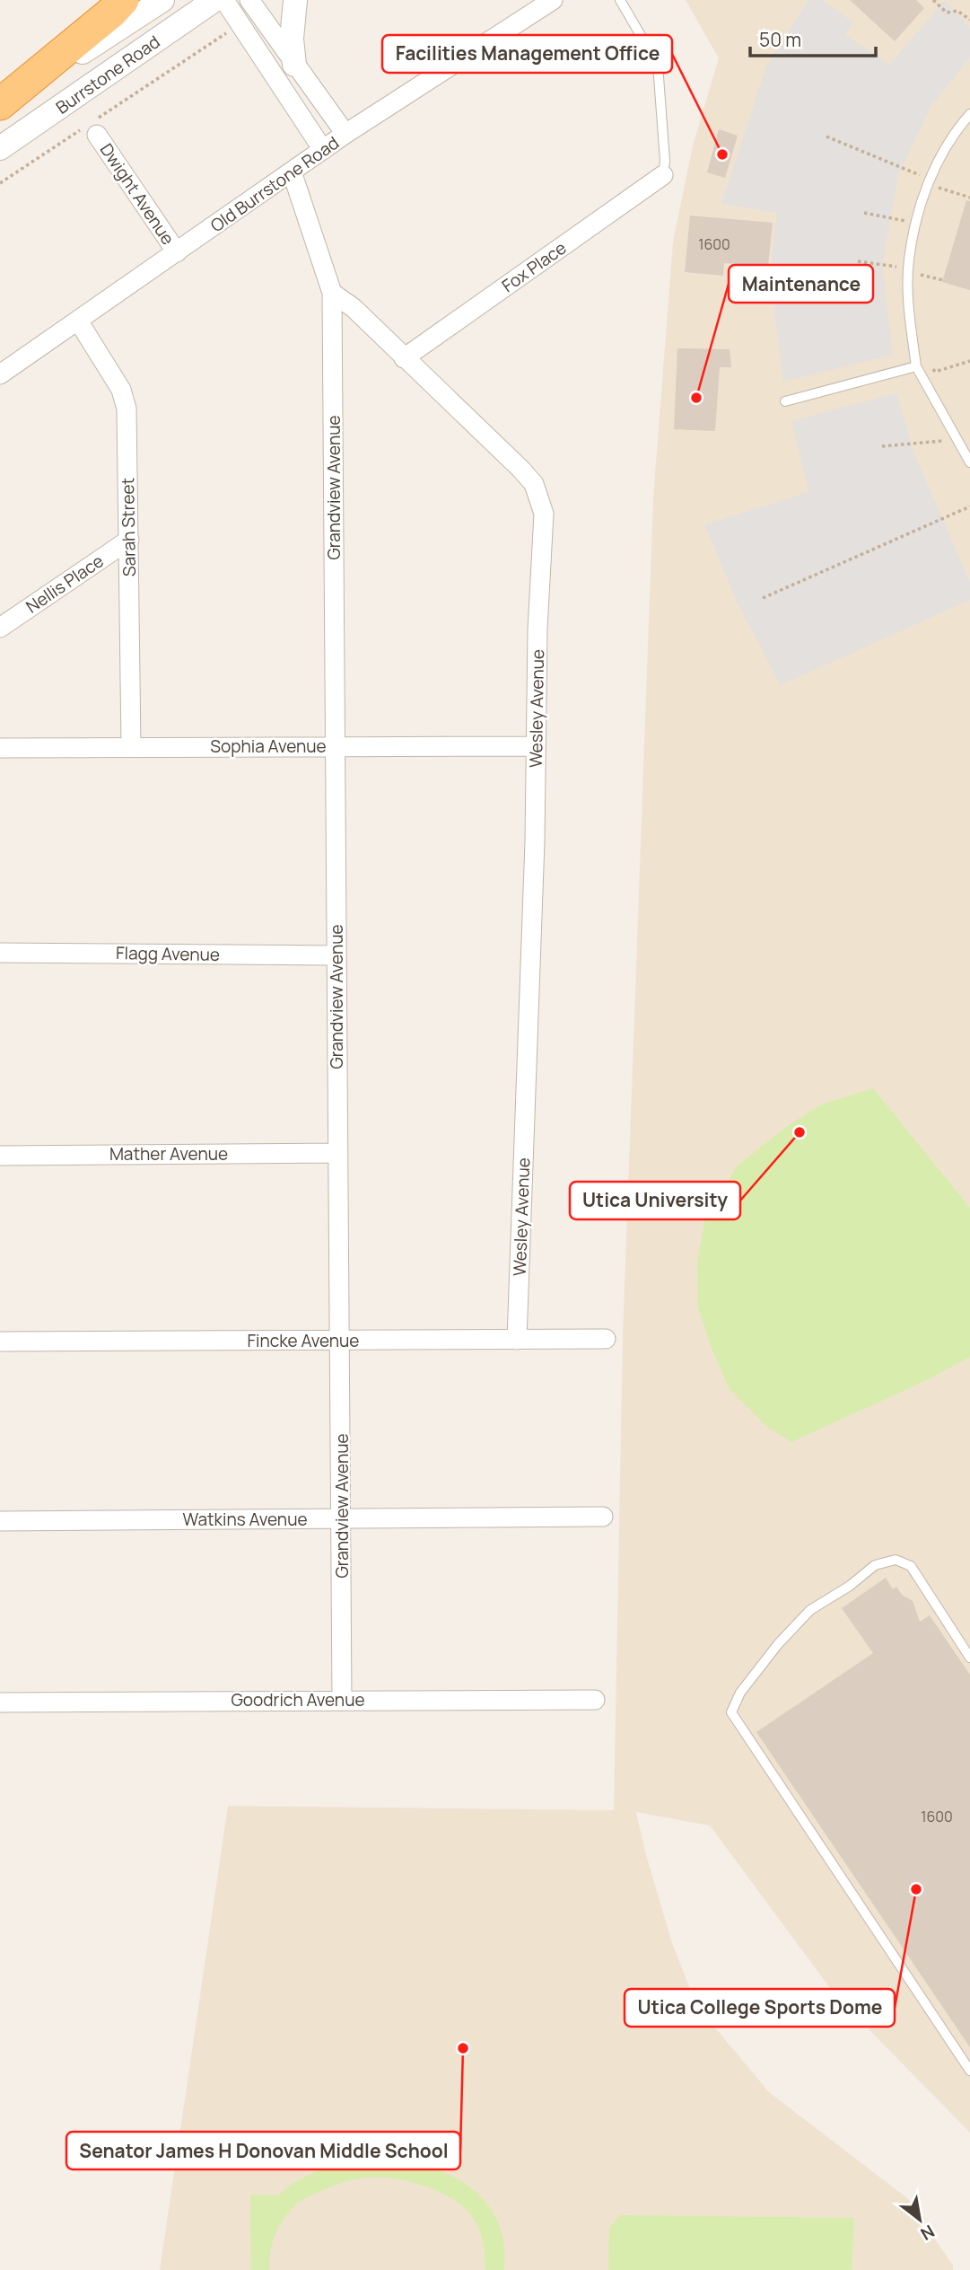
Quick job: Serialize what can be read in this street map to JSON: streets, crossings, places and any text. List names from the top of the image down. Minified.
{"streets":{"street":["Burrstone Road","Old Burrstone Road","Dwight Avenue","Fox Place","Grandview Avenue","Sarah Street","Nellis Place","Wesley Avenue","Sophia Avenue","Flagg Avenue","Mather Avenue","Fincke Avenue","Watkins Avenue","Goodrich Avenue"]},"crossings":[["Old Burrstone Road","Dwight Avenue"],["Old Burrstone Road","Sarah Street"],["Fox Place","Wesley Avenue"],["Grandview Avenue","Wesley Avenue"],["Grandview Avenue","Sophia Avenue"],["Grandview Avenue","Flagg Avenue"],["Grandview Avenue","Mather Avenue"],["Grandview Avenue","Fincke Avenue"],["Grandview Avenue","Watkins Avenue"],["Grandview Avenue","Goodrich Avenue"],["Sarah Street","Nellis Place"],["Sarah Street","Sophia Avenue"],["Wesley Avenue","Sophia Avenue"],["Wesley Avenue","Fincke Avenue"]],"places":["Facilities Management Office","Maintenance","Utica University","Utica College Sports Dome","Senator James H Donovan Middle School"],"house_numbers":["1600","1600"],"scale_bar":"50 m","north":"bottom right"}
